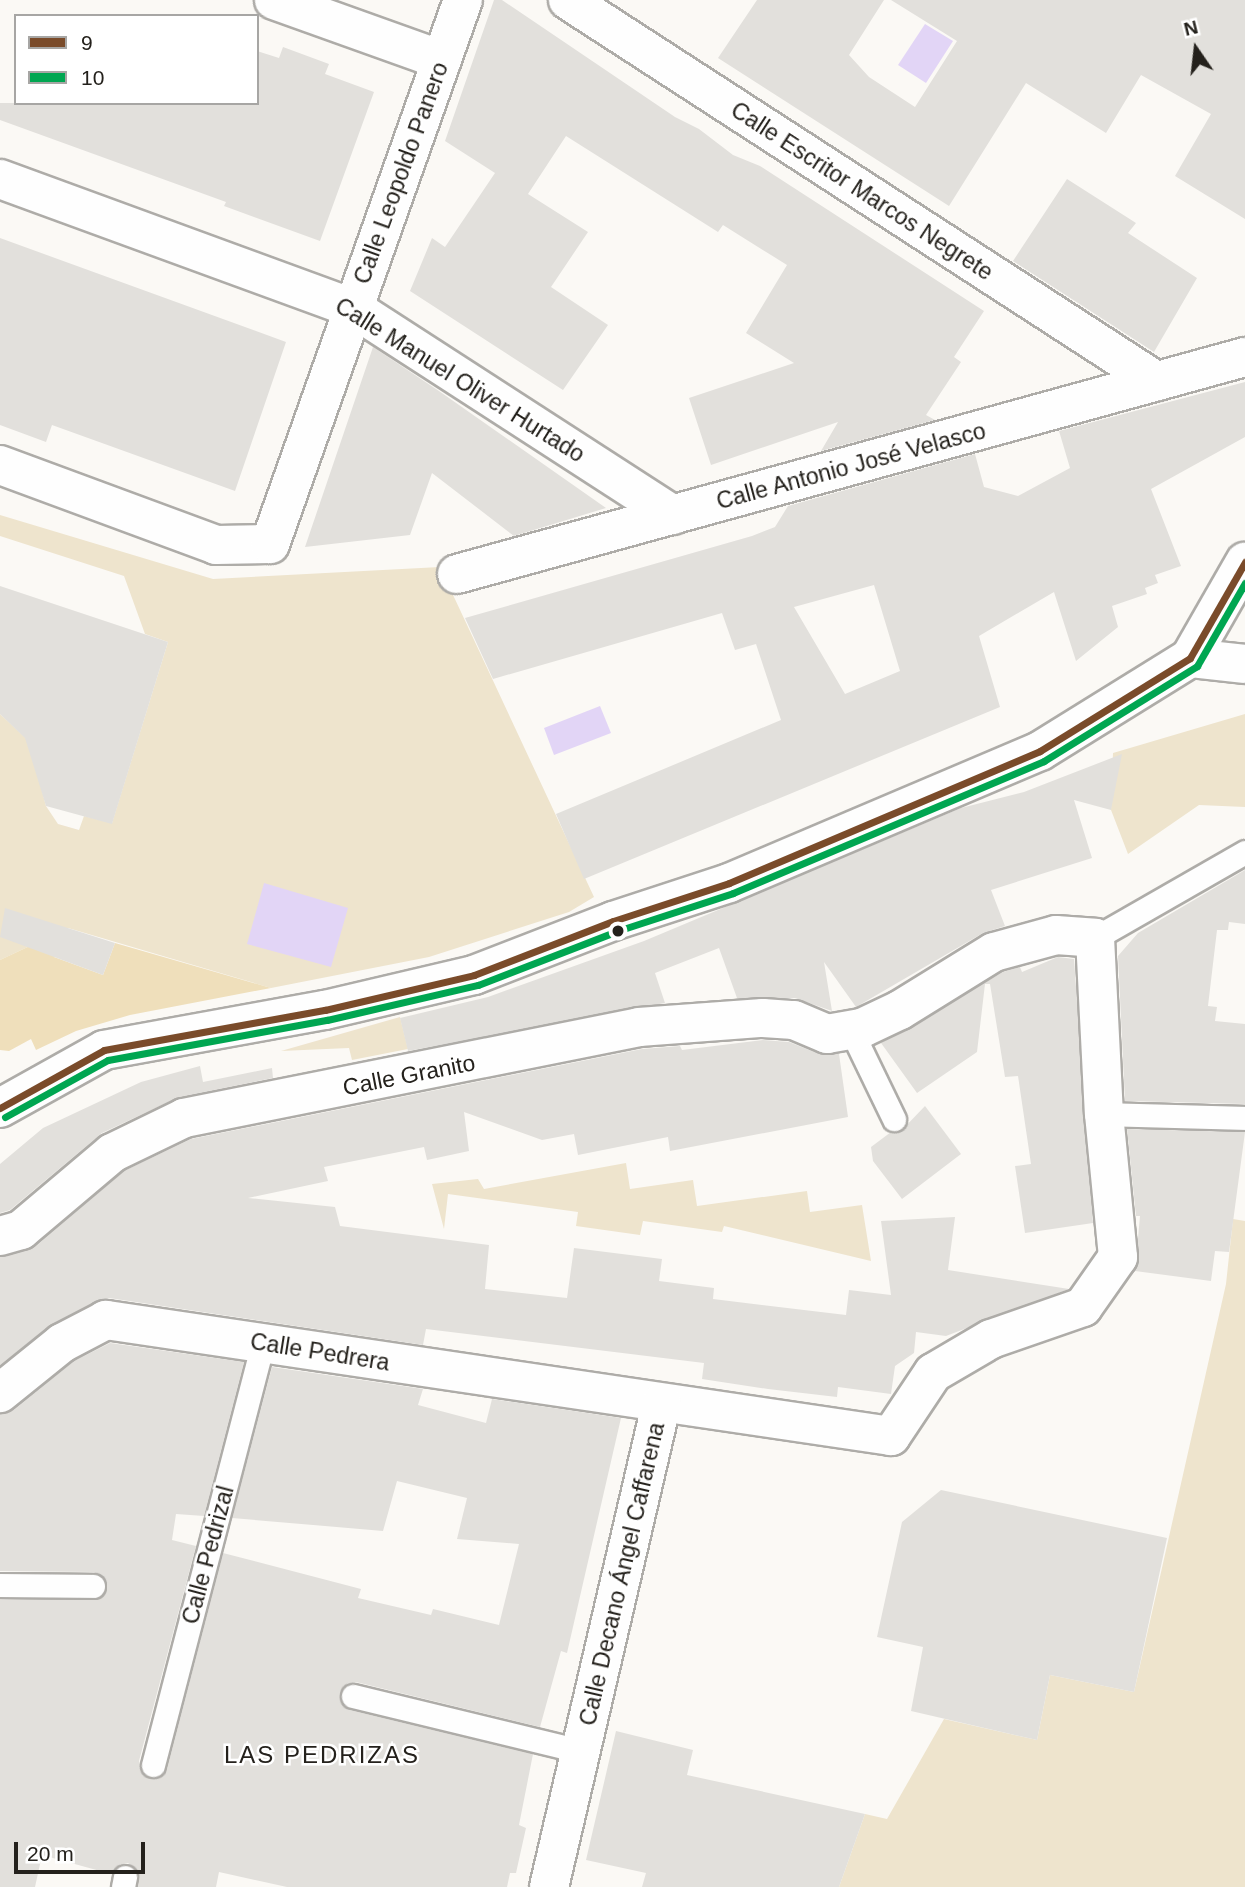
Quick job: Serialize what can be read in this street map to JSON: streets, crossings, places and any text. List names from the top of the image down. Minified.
{"streets":{"street":["Calle Leopoldo Panero","Calle Escritor Marcos Negrete","Calle Manuel Oliver Hurtado","Calle Antonio José Velasco","Calle Granito","Calle Pedrera","Calle Decano Ángel Caffarena"],"lane":["Calle Pedrizal"]},"crossings":[["Calle Leopoldo Panero","Calle Manuel Oliver Hurtado"],["Calle Escritor Marcos Negrete","Calle Antonio José Velasco"],["Calle Manuel Oliver Hurtado","Calle Antonio José Velasco"],["Calle Granito","Calle Decano Ángel Caffarena"],["Calle Pedrera","Calle Pedrizal"],["Calle Pedrera","Calle Decano Ángel Caffarena"]],"districts":["LAS PEDRIZAS"],"lines":["transit line 9","transit line 10"],"legend":["9","10"],"scale_bar":"20 m","north":"top"}
